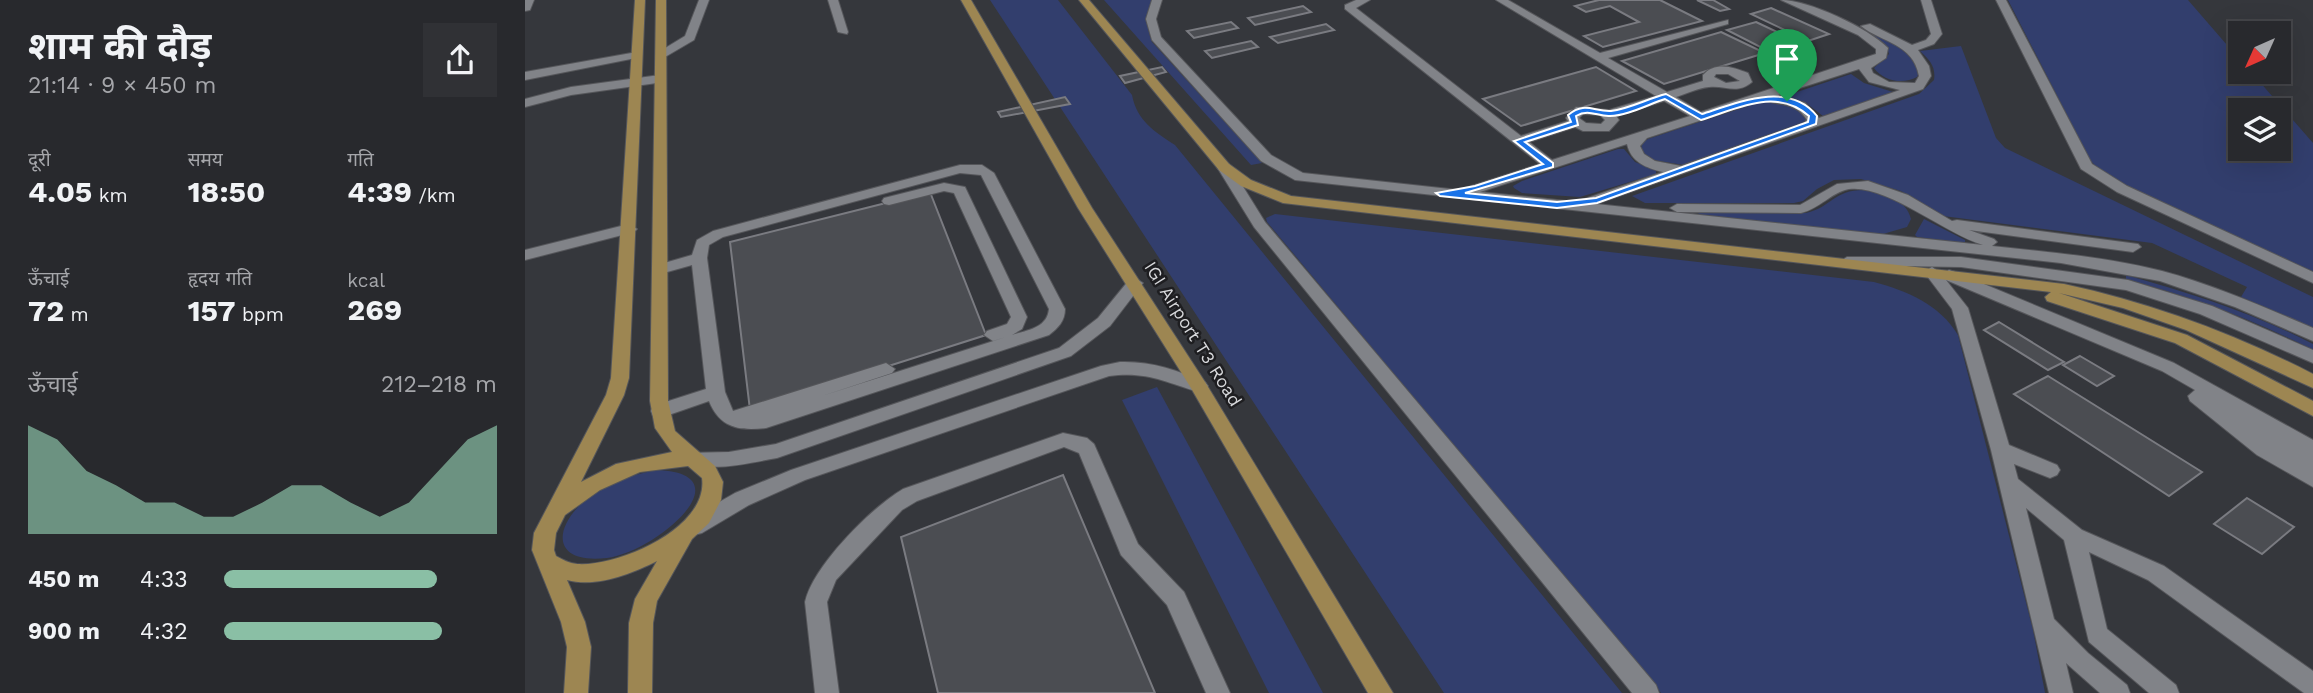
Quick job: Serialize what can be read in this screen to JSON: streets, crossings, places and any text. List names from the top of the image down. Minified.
{"streets":{"main road":["IGI Airport T3 Road"]},"north":"bottom left","page":{"heading":["शाम की दौड़","21:14 · 9 × 450 m"],"stats":[["दूरी","4.05 km"],["समय","18:50"],["गति","4:39 /km"],["ऊँचाई","72 m"],["हृदय गति","157 bpm"],["kcal","269"]],"chart":["ऊँचाई","212–218 m"],"list":[{"name":"450 m","note":"4:33"},{"name":"900 m","note":"4:32"}]}}
